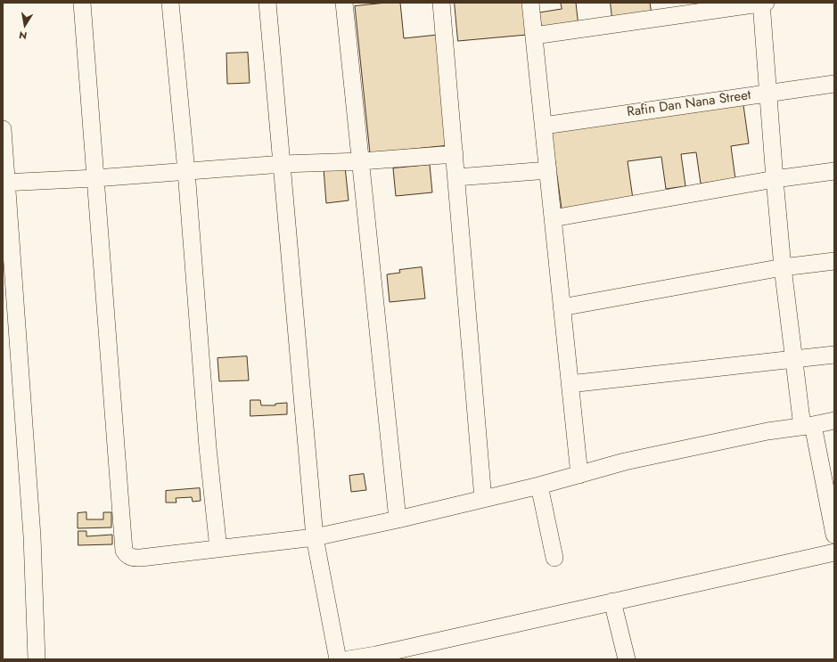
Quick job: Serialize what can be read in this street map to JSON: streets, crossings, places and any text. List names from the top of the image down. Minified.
{"streets":{"street":["Rafin Dan Nana Street"]},"north":"bottom"}
